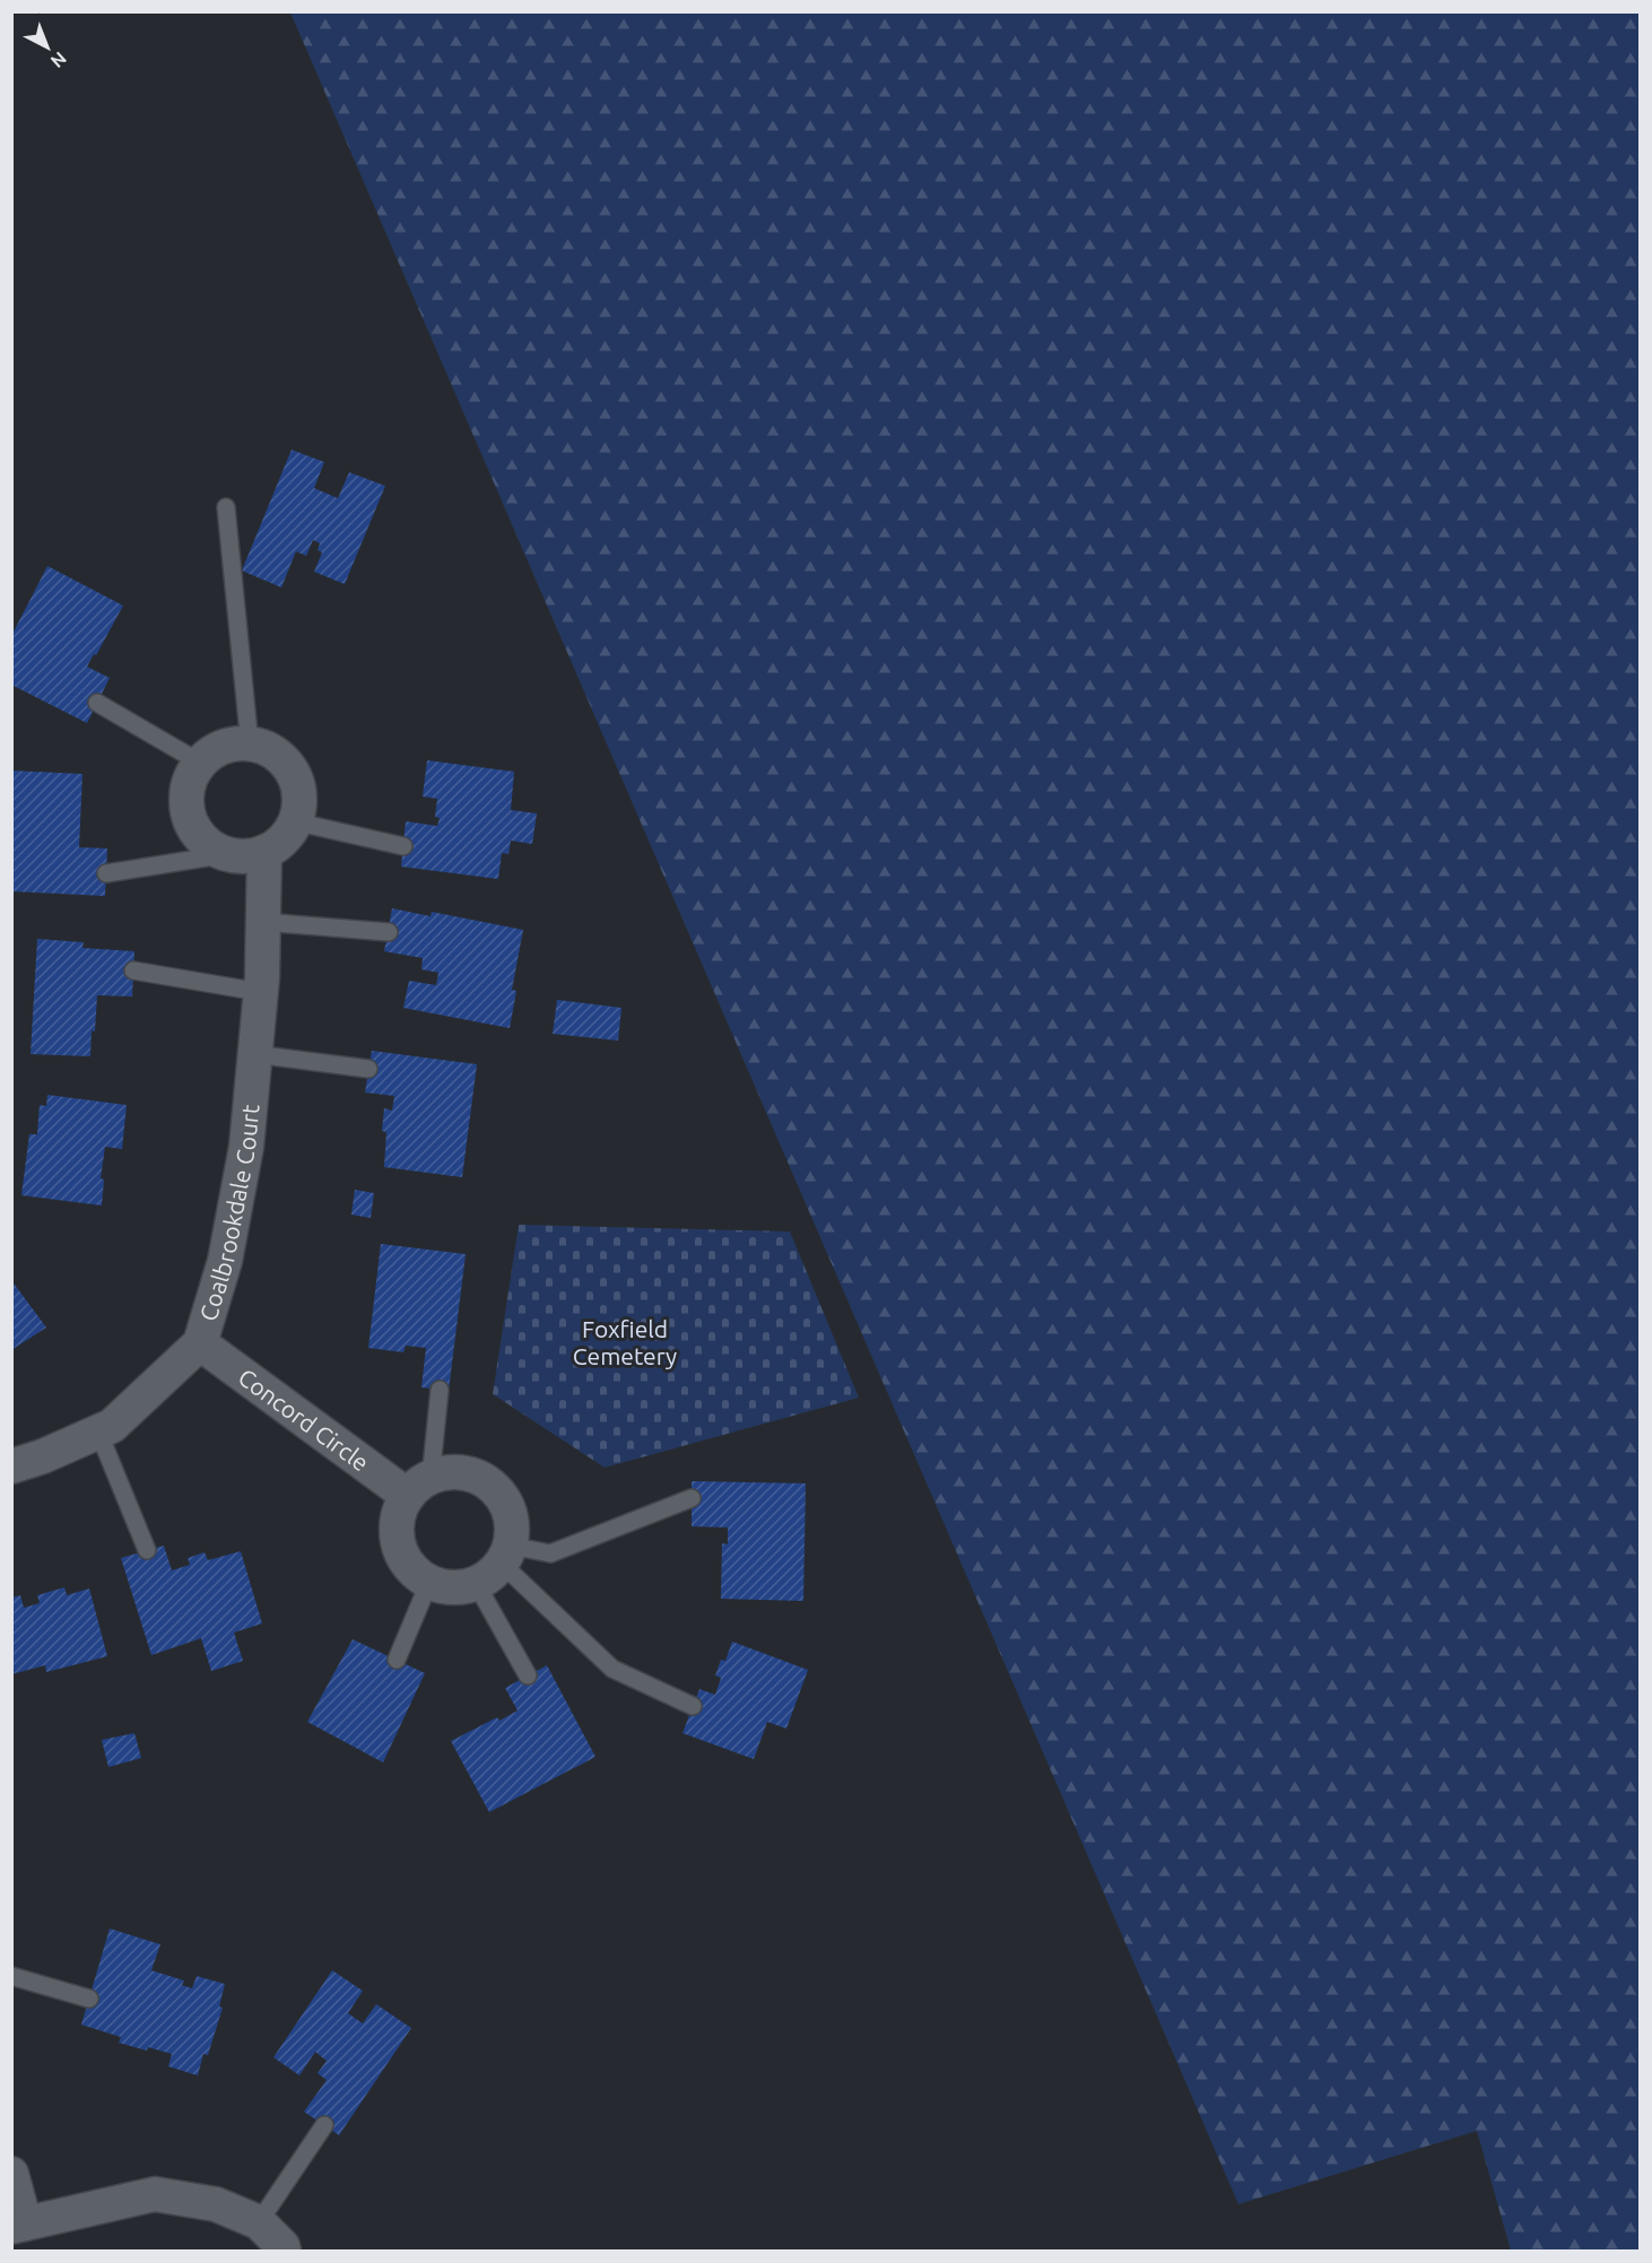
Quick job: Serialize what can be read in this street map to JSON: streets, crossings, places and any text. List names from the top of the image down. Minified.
{"streets":{"street":["Coalbrookdale Court","Concord Circle"]},"crossings":[["Coalbrookdale Court","Concord Circle"]],"parks":["Foxfield Cemetery"],"north":"bottom right"}
